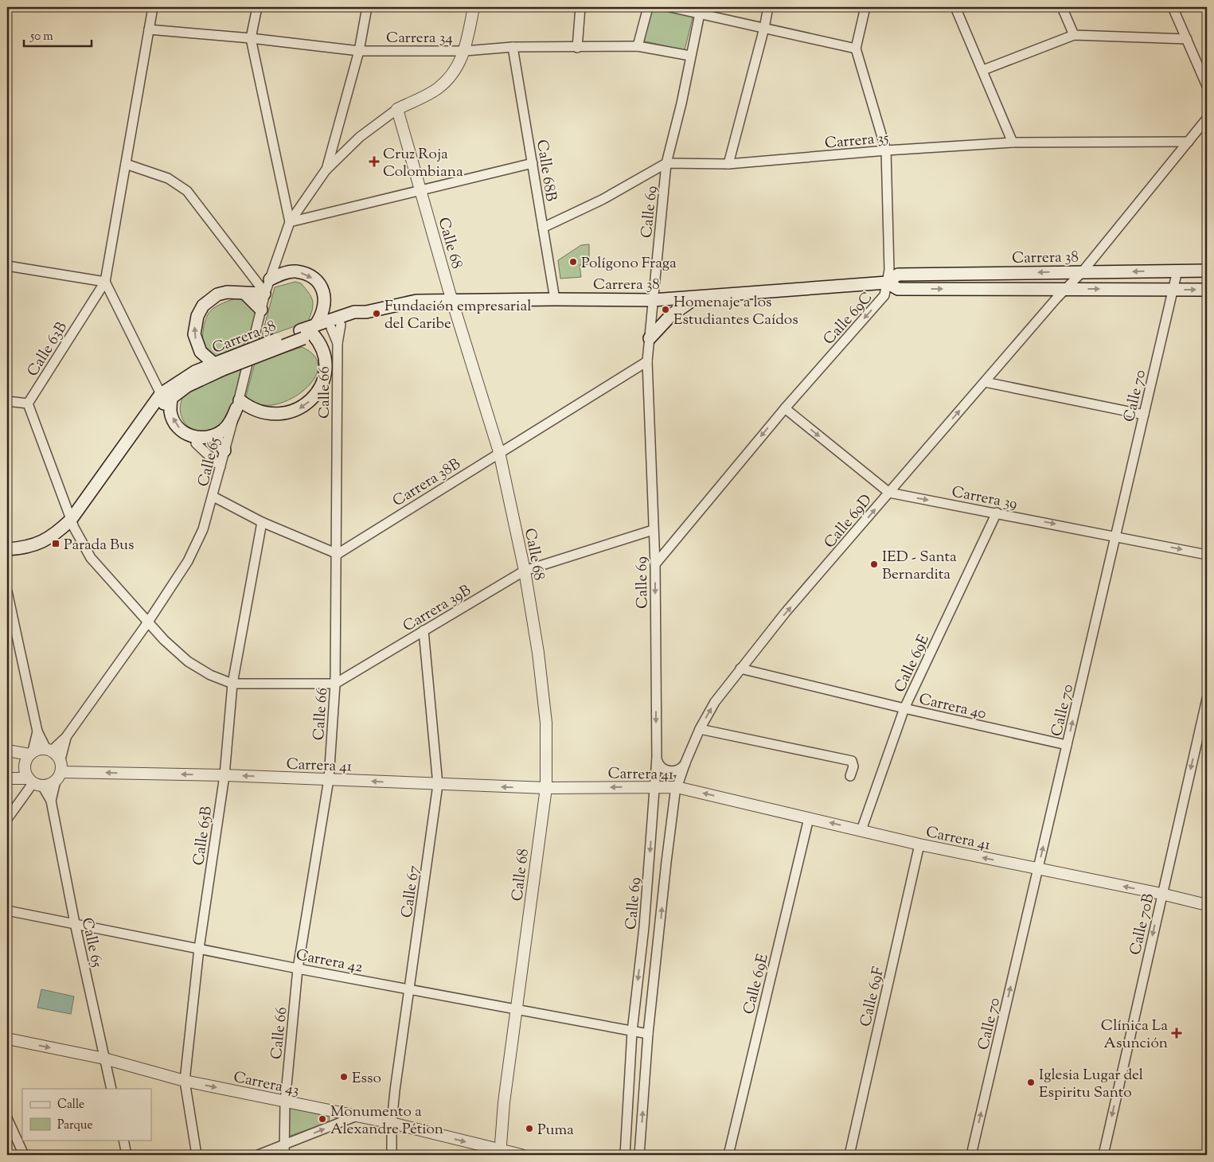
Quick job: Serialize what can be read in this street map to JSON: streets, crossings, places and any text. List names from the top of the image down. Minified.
{"streets":{"main road":["Carrera 38"],"street":["Carrera 34","Carrera 35","Calle 68B","Calle 69","Calle 68","Calle 69C","Calle 63B","Calle 66","Calle 70","Calle 65","Carrera 38B","Carrera 39","Calle 69D","Carrera 39B","Calle 69E","Carrera 40","Carrera 41","Calle 65B","Calle 67","Calle 70B","Carrera 42","Calle 69F","Carrera 43"]},"crossings":[["Carrera 34","Calle 68B"],["Carrera 34","Calle 69"],["Carrera 34","Calle 63B"],["Carrera 34","Calle 65"],["Carrera 35","Calle 69"],["Carrera 35","Calle 69C"],["Carrera 35","Calle 69D"],["Calle 68B","Carrera 38"],["Calle 69","Carrera 38"],["Calle 69","Calle 69C"],["Calle 69","Carrera 38B"],["Calle 69","Calle 69D"],["Calle 69","Carrera 39B"],["Calle 69","Carrera 41"],["Calle 69","Carrera 42"],["Calle 68","Carrera 38"],["Calle 68","Calle 65"],["Calle 68","Carrera 38B"],["Calle 68","Carrera 39B"],["Calle 68","Carrera 41"],["Calle 68","Carrera 42"],["Calle 68","Carrera 43"],["Carrera 38","Calle 69C"],["Carrera 38","Calle 66"],["Carrera 38","Calle 70"],["Carrera 38","Calle 69D"],["Calle 69C","Carrera 39"],["Calle 66","Carrera 38B"],["Calle 66","Carrera 39B"],["Calle 66","Carrera 41"],["Calle 66","Carrera 42"],["Calle 66","Carrera 43"],["Calle 70","Carrera 39"],["Calle 70","Carrera 40"],["Calle 70","Carrera 41"],["Calle 65","Carrera 41"],["Calle 65","Carrera 42"],["Calle 65","Carrera 43"],["Carrera 39","Calle 69D"],["Carrera 39","Calle 69E"],["Calle 69D","Carrera 40"],["Calle 69D","Carrera 41"],["Carrera 39B","Calle 67"],["Calle 69E","Carrera 40"],["Calle 69E","Carrera 41"],["Carrera 41","Calle 65B"],["Carrera 41","Calle 67"],["Carrera 41","Calle 70B"],["Carrera 41","Calle 69F"],["Calle 65B","Carrera 42"],["Calle 65B","Carrera 43"],["Calle 67","Carrera 42"],["Calle 67","Carrera 43"]],"one_way":["Calle 69C","Calle 70","Carrera 39","Calle 69D","Carrera 41","Calle 70B","Carrera 43"],"places":{"health":["Cruz Roja Colombiana","Clínica La Asunción"],"other":["Polígono Fraga","Homenaje a los Estudiantes Caídos","Fundación empresarial del Caribe","IED - Santa Bernardita","Esso","Iglesia Lugar del Espiritu Santo","Monumento a Alexandre Pétion","Puma"],"transit":["Parada Bus"]},"legend":["Calle","Parque"],"scale_bar":"50 m"}
